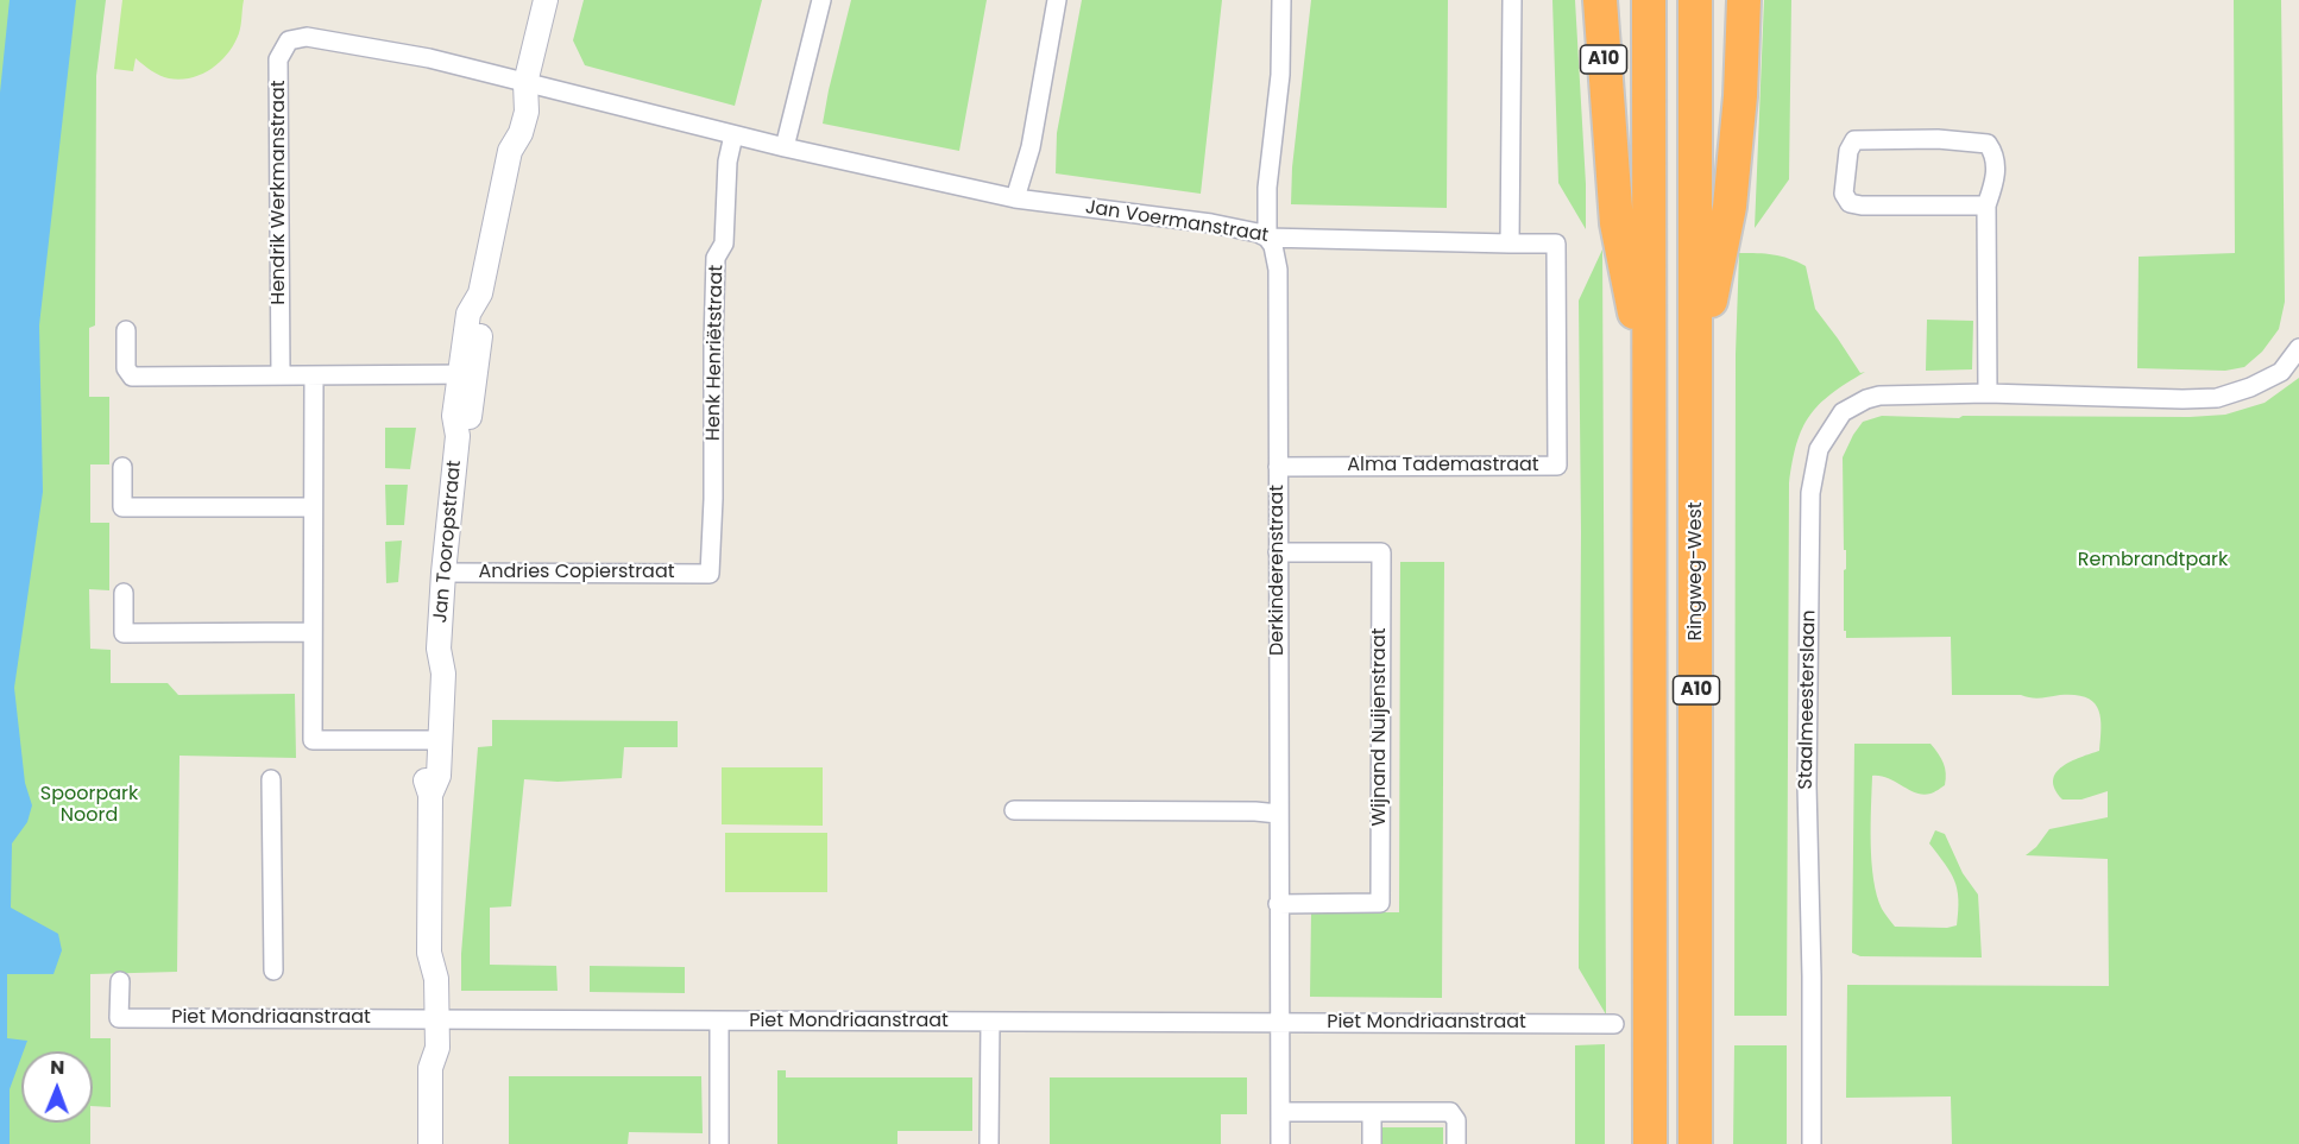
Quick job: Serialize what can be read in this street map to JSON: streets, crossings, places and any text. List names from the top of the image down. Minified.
{"streets":{"highway":["A10","Ringweg-West"],"street":["Hendrik Werkmanstraat","Jan Voermanstraat","Henk Henriëtstraat","Alma Tademastraat","Jan Tooropstraat","Derkinderenstraat","Andries Copierstraat","Staalmeesterslaan","Wijnand Nuijenstraat","Piet Mondriaanstraat"]},"crossings":[["A10","Ringweg-West"],["Hendrik Werkmanstraat","Jan Voermanstraat"],["Hendrik Werkmanstraat","Jan Tooropstraat"],["Jan Voermanstraat","Henk Henriëtstraat"],["Jan Voermanstraat","Alma Tademastraat"],["Jan Voermanstraat","Jan Tooropstraat"],["Jan Voermanstraat","Derkinderenstraat"],["Henk Henriëtstraat","Andries Copierstraat"],["Alma Tademastraat","Derkinderenstraat"],["Jan Tooropstraat","Andries Copierstraat"],["Jan Tooropstraat","Piet Mondriaanstraat"],["Derkinderenstraat","Wijnand Nuijenstraat"],["Derkinderenstraat","Piet Mondriaanstraat"]],"parks":["Rembrandtpark","Spoorpark Noord"],"north":"top"}
